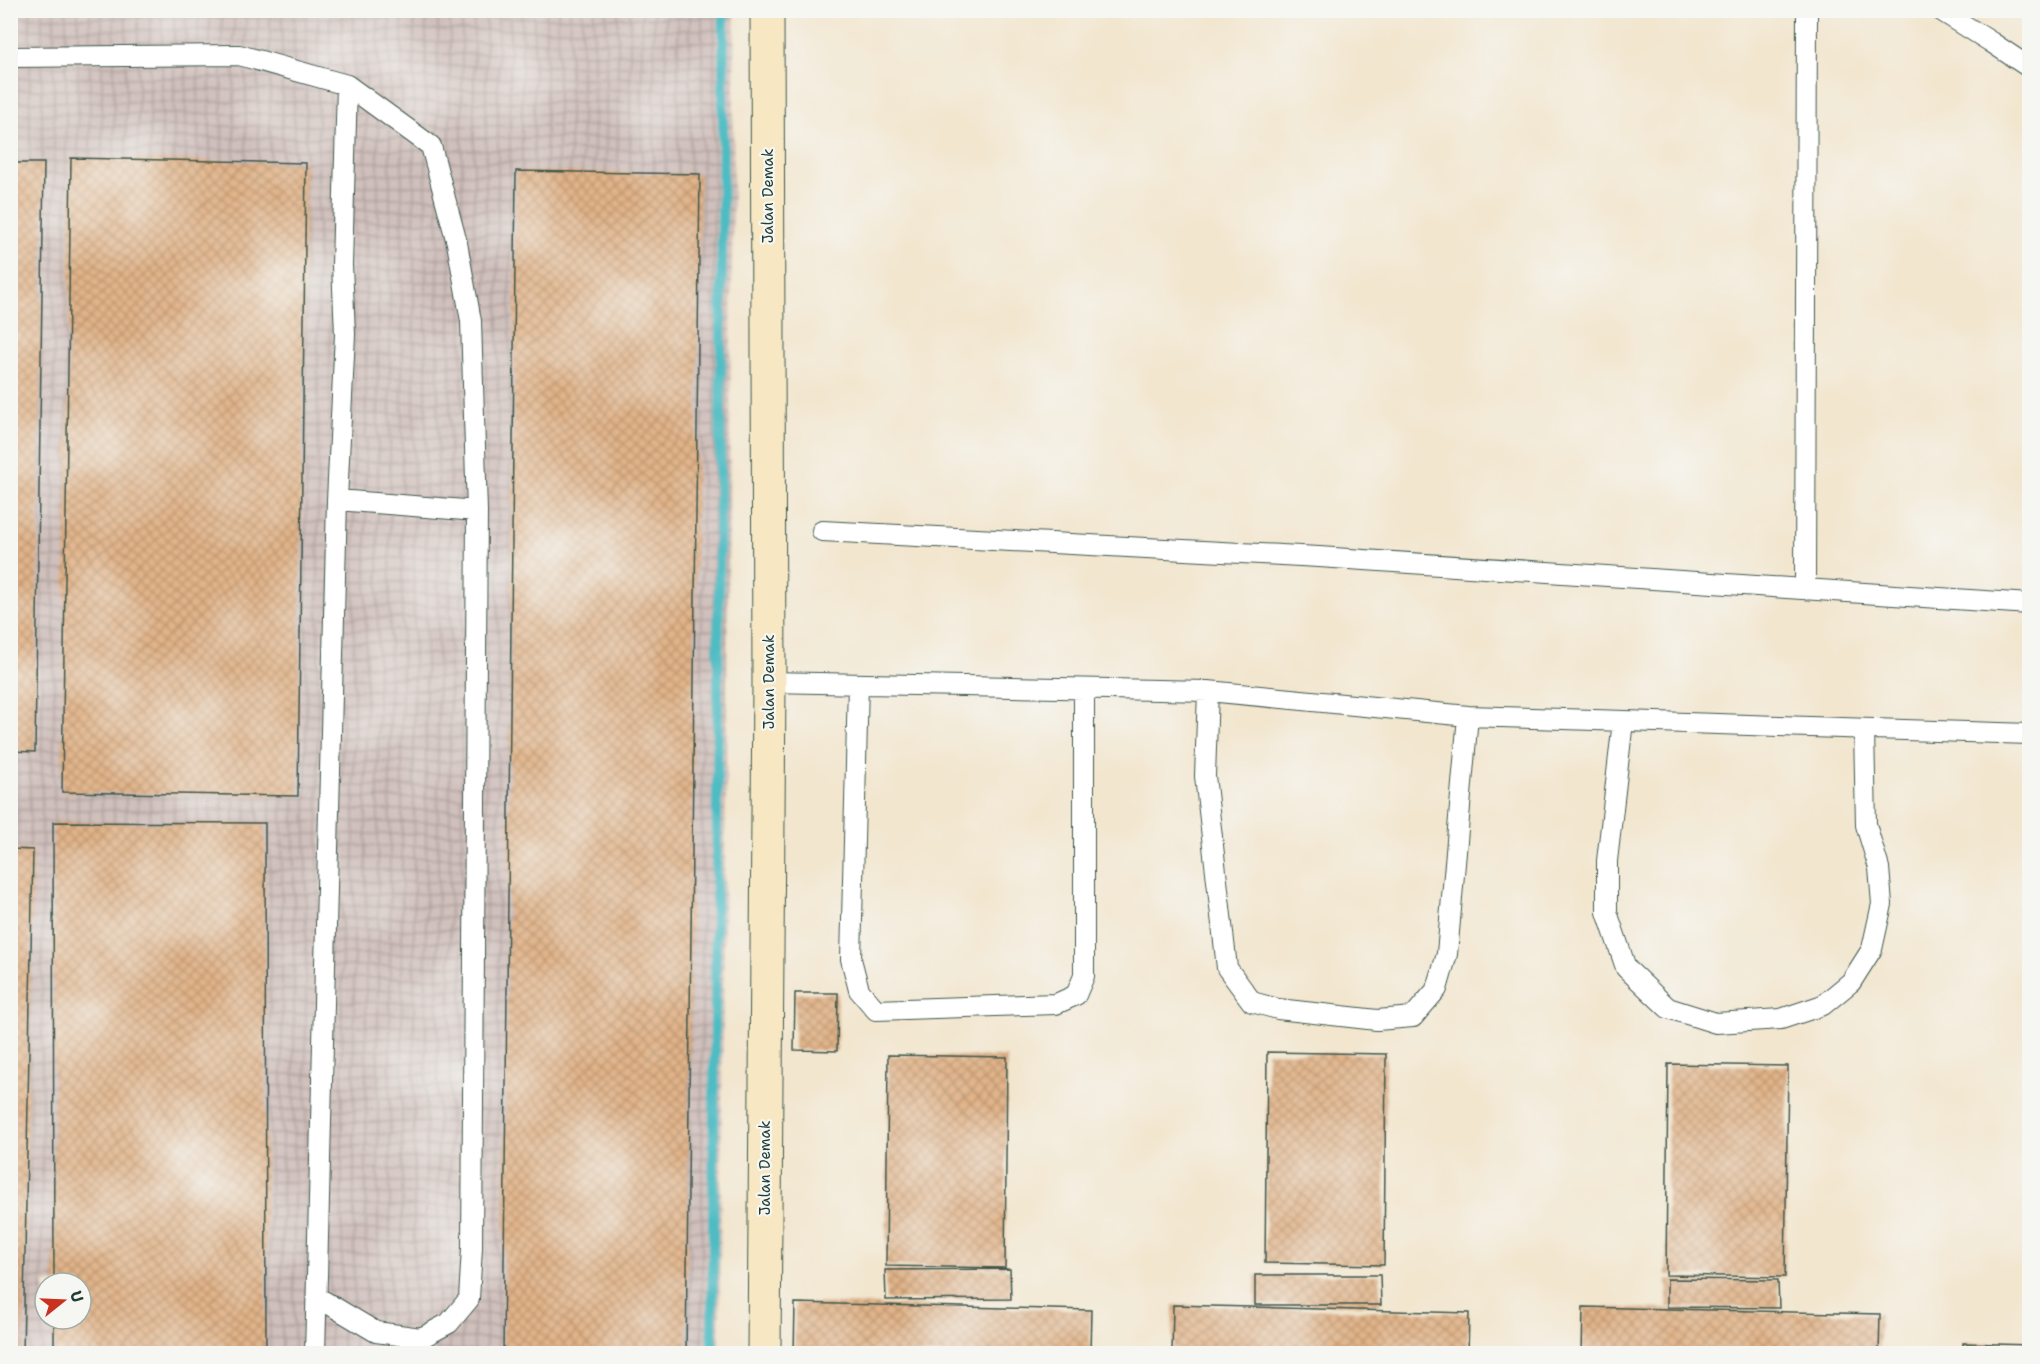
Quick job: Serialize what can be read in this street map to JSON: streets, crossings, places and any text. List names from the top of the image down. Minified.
{"streets":{"main road":["Jalan Demak"]},"north":"right"}
